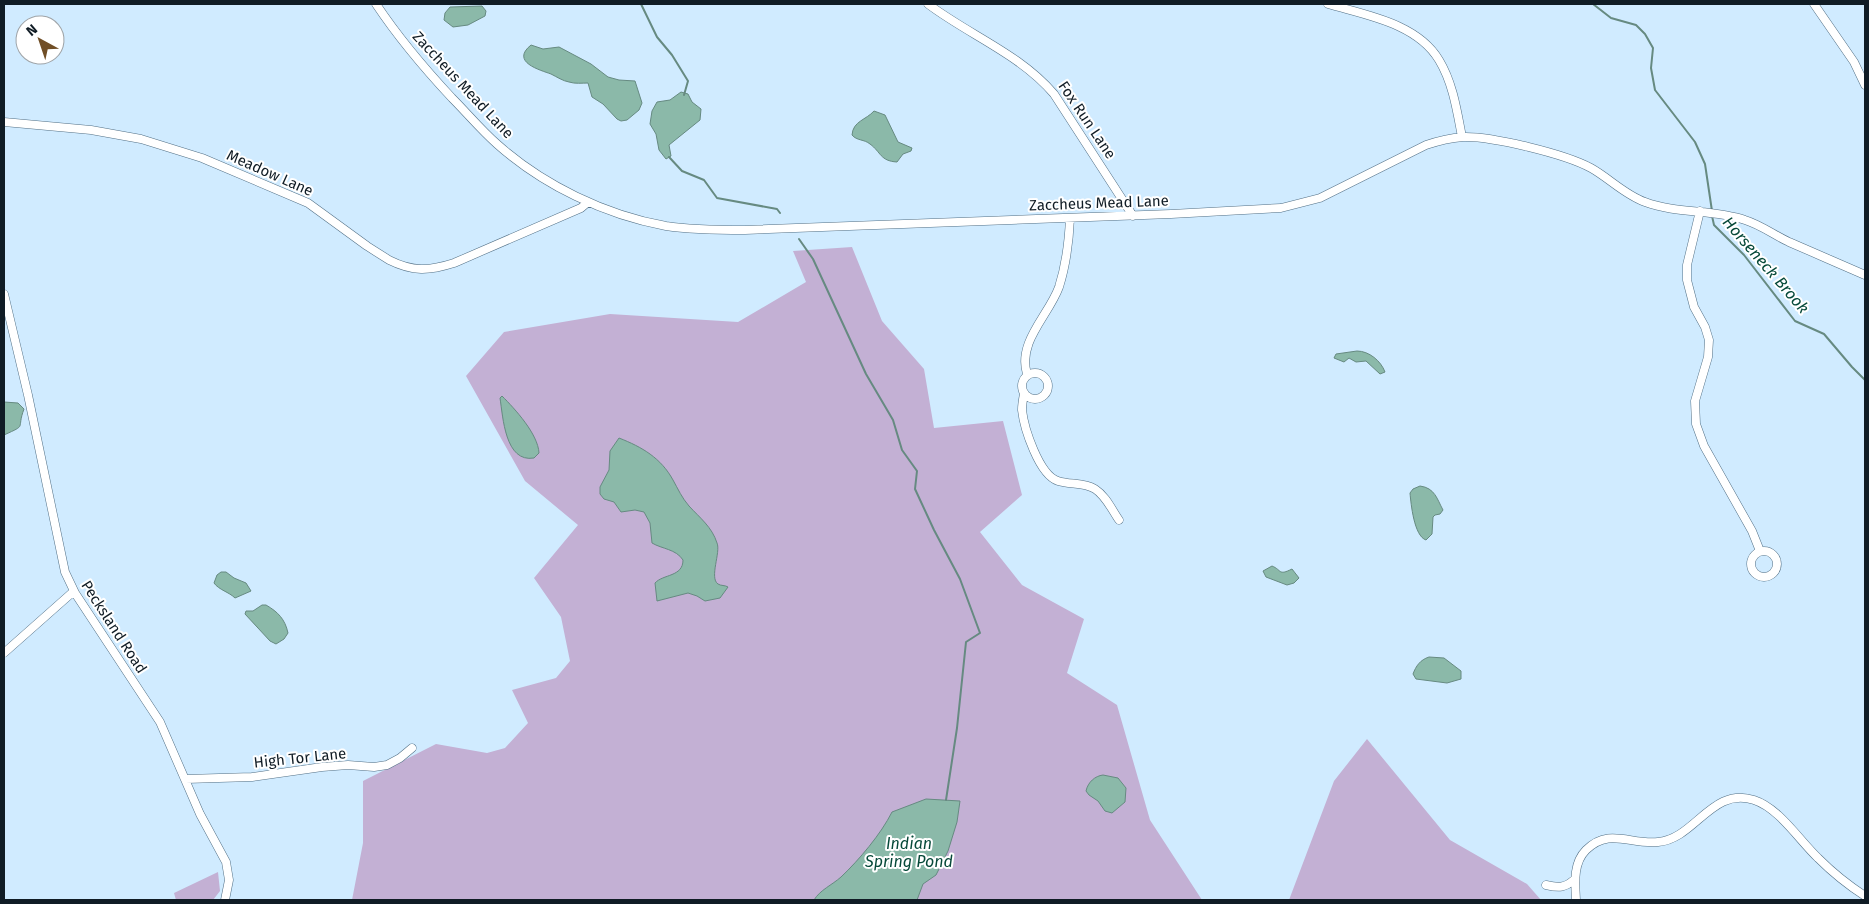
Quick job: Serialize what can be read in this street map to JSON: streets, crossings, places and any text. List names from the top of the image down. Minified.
{"streets":{"street":["Zaccheus Mead Lane","Fox Run Lane","Meadow Lane","Pecksland Road","High Tor Lane"]},"crossings":[["Zaccheus Mead Lane","Fox Run Lane"],["Zaccheus Mead Lane","Meadow Lane"],["Pecksland Road","High Tor Lane"]],"water":["Horseneck Brook","Indian Spring Pond"],"north":"top left"}
